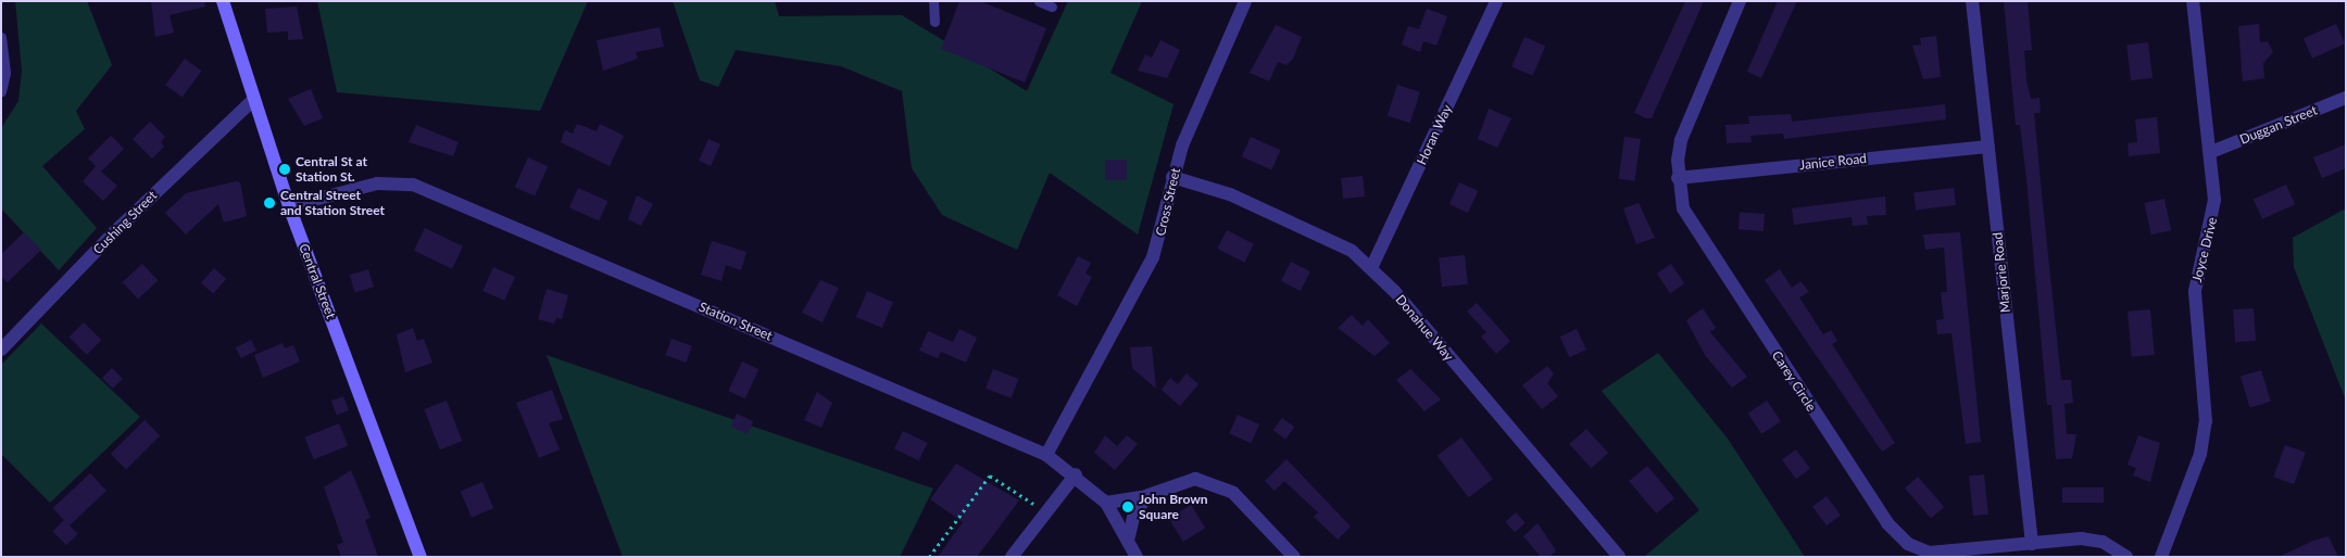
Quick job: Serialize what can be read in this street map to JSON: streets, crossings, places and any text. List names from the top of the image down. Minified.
{"streets":{"main road":["Central Street"],"street":["Duggan Street","Horan Way","Janice Road","Cross Street","Cushing Street","Joyce Drive","Marjorie Road","Station Street","Donahue Way","Carey Circle"]},"crossings":[["Duggan Street","Joyce Drive"],["Horan Way","Donahue Way"],["Janice Road","Marjorie Road"],["Janice Road","Carey Circle"],["Cross Street","Station Street"],["Cross Street","Donahue Way"],["Cushing Street","Central Street"],["Marjorie Road","Carey Circle"],["Central Street","Station Street"]],"places":["Central St at Station St.","Central Street and Station Street","John Brown Square"]}
